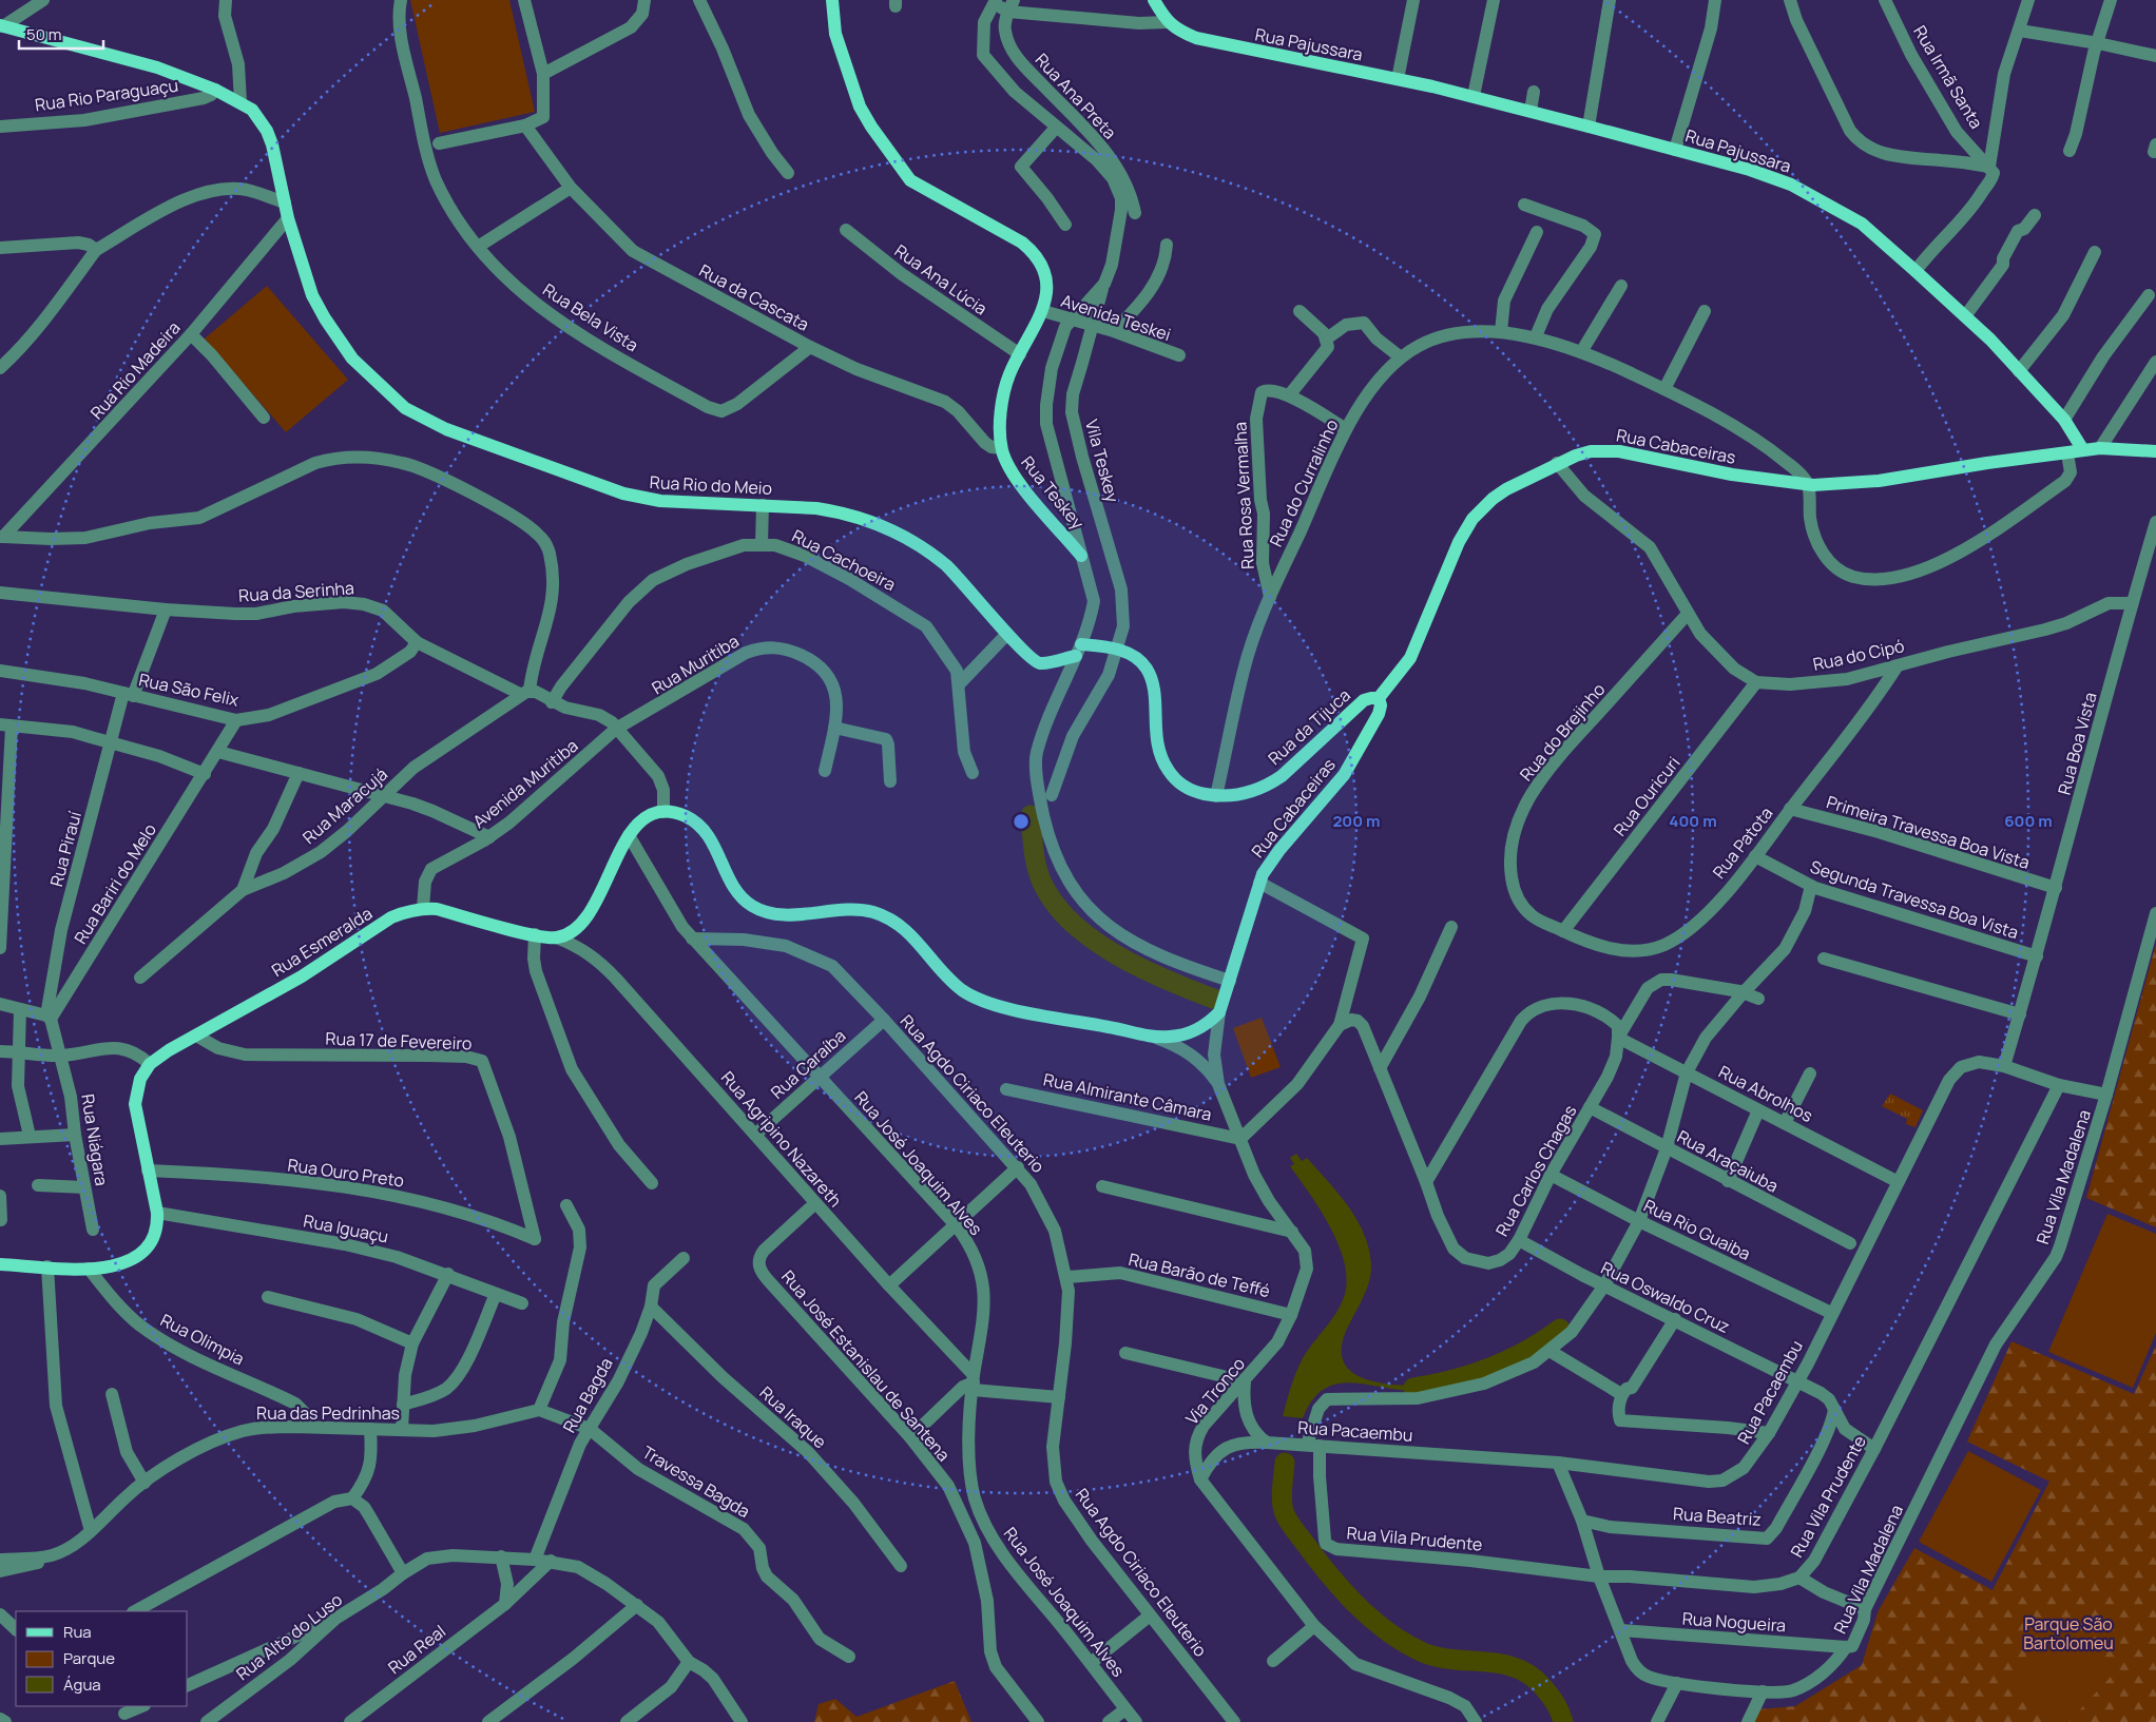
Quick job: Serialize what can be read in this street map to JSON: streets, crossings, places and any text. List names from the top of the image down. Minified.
{"streets":{"main road":["Rua Pajussara","Rua Cabaceiras","Rua Rio do Meio","Rua Teskey","Rua da Tijuca","Rua Esmeralda"],"street":["Rua Irmã Santa","Rua Rio Paraguaçu","Rua Ana Preta","Rua Ana Lúcia","Rua da Cascata","Rua Bela Vista","Avenida Teskei","Rua Rio Madeira","Vila Teskey","Rua do Curralinho","Rua Rosa Vermalha","Rua Cachoeira","Rua da Serinha","Rua do Cipó","Rua Muritiba","Rua São Felix","Rua do Brejinho","Rua Boa Vista","Avenida Muritiba","Rua Ouricuri","Rua Maracujá","Primeira Travessa Boa Vista","Rua Patota","Rua Pirauí","Rua Bariri do Melo","Segunda Travessa Boa Vista","Rua 17 de Fevereiro","Rua Caraíba","Rua Agdo Ciriaco Eleuterio","Rua Abrolhos","Rua Almirante Câmara","Rua Agripino Nazareth","Rua Niágara","Rua Araçaiuba","Rua José Joaquim Alves","Rua Carlos Chagas","Rua Ouro Preto","Rua Vila Madalena","Rua Iguaçu","Rua Rio Guaiba","Rua Barão de Teffé","Rua Oswaldo Cruz","Rua Olimpia","Rua José Estanislau de Santena","Via Tronco","Rua Pacaembu","Rua Bagda","Rua das Pedrinhas","Rua Iraque","Travessa Bagda","Rua Vila Prudente","Rua Beatriz","Rua Nogueira","Rua Alto do Luso","Rua Real"]},"crossings":[["Rua Pajussara","Rua Cabaceiras"],["Rua da Cascata","Rua Bela Vista"],["Rua da Cascata","Rua Teskey"],["Avenida Teskei","Vila Teskey"],["Rua Rio Madeira","Rua Rio do Meio"],["Rua Cabaceiras","Rua do Curralinho"],["Rua Cabaceiras","Rua da Tijuca"],["Rua Cabaceiras","Via Tronco"],["Vila Teskey","Rua da Tijuca"],["Rua do Curralinho","Rua Rosa Vermalha"],["Rua do Curralinho","Rua da Tijuca"],["Rua Rio do Meio","Rua da Tijuca"],["Rua Cachoeira","Rua da Serinha"],["Rua da Serinha","Rua Muritiba"],["Rua da Serinha","Rua São Felix"],["Rua da Serinha","Avenida Muritiba"],["Rua da Serinha","Rua Maracujá"],["Rua da Serinha","Rua Pirauí"],["Rua do Cipó","Rua Boa Vista"],["Rua do Cipó","Rua Ouricuri"],["Rua do Cipó","Rua Patota"],["Rua Muritiba","Avenida Muritiba"],["Rua São Felix","Rua Pirauí"],["Rua São Felix","Rua Bariri do Melo"],["Rua do Brejinho","Rua Ouricuri"],["Rua do Brejinho","Rua Patota"],["Rua Boa Vista","Primeira Travessa Boa Vista"],["Rua Boa Vista","Segunda Travessa Boa Vista"],["Rua Boa Vista","Rua Pacaembu"],["Avenida Muritiba","Rua Esmeralda"],["Rua Ouricuri","Rua Patota"],["Primeira Travessa Boa Vista","Rua Patota"],["Rua Patota","Segunda Travessa Boa Vista"],["Rua Pirauí","Rua Bariri do Melo"],["Rua Pirauí","Rua Niágara"],["Rua Esmeralda","Rua 17 de Fevereiro"],["Rua Esmeralda","Rua Agripino Nazareth"],["Rua Esmeralda","Rua Ouro Preto"],["Rua 17 de Fevereiro","Rua Ouro Preto"],["Rua Caraíba","Rua Agdo Ciriaco Eleuterio"],["Rua Caraíba","Rua Agripino Nazareth"],["Rua Caraíba","Rua José Joaquim Alves"],["Rua Agdo Ciriaco Eleuterio","Rua José Joaquim Alves"],["Rua Agdo Ciriaco Eleuterio","Rua Barão de Teffé"],["Rua Abrolhos","Rua Carlos Chagas"],["Rua Abrolhos","Rua Pacaembu"],["Rua Almirante Câmara","Via Tronco"],["Rua Agripino Nazareth","Rua José Joaquim Alves"],["Rua Agripino Nazareth","Rua José Estanislau de Santena"],["Rua Araçaiuba","Rua Carlos Chagas"],["Rua Carlos Chagas","Rua Rio Guaiba"],["Rua Carlos Chagas","Rua Oswaldo Cruz"],["Rua Vila Madalena","Rua Pacaembu"],["Rua Vila Madalena","Rua Vila Prudente"],["Rua Vila Madalena","Rua Beatriz"],["Rua Vila Madalena","Rua Nogueira"],["Rua Rio Guaiba","Rua Pacaembu"],["Rua Barão de Teffé","Via Tronco"],["Rua Oswaldo Cruz","Rua Pacaembu"],["Rua Olimpia","Rua das Pedrinhas"],["Via Tronco","Rua Pacaembu"],["Rua Pacaembu","Rua Vila Prudente"],["Rua Bagda","Rua Iraque"],["Rua Bagda","Travessa Bagda"],["Rua Bagda","Rua Alto do Luso"],["Rua das Pedrinhas","Travessa Bagda"],["Rua Alto do Luso","Rua Real"]],"parks":["Parque São Bartolomeu"],"legend":["Rua","Parque","Água"],"scale_bar":"50 m","rings":["200 m","400 m","600 m"]}
